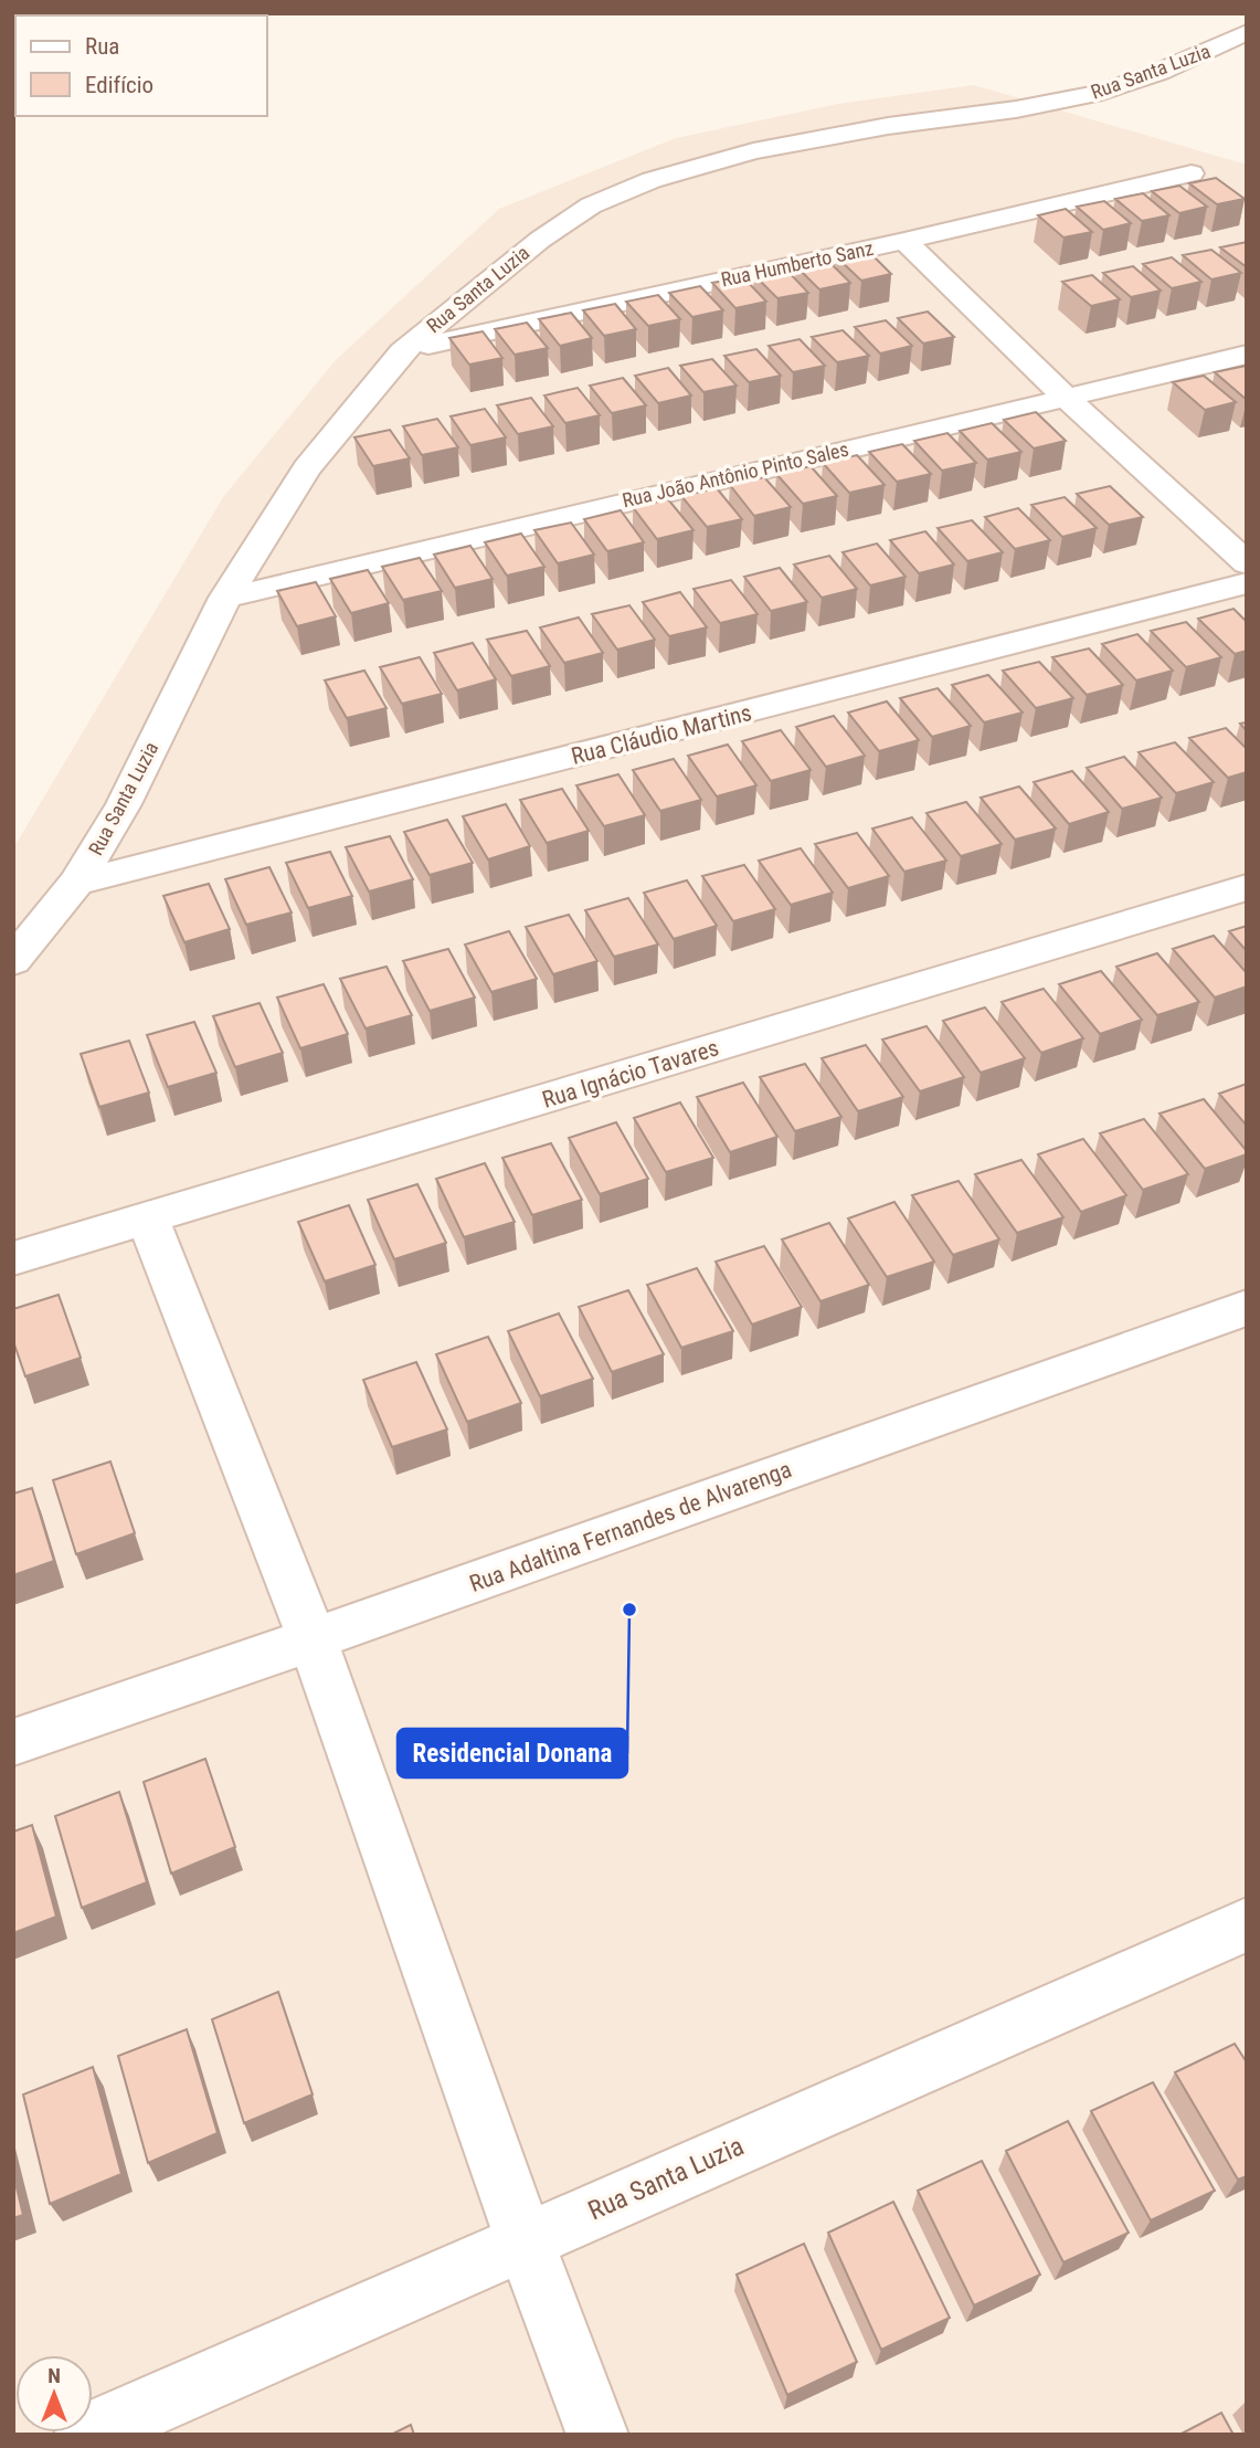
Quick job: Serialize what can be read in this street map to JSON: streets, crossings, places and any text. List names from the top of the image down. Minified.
{"streets":{"street":["Rua Santa Luzia","Rua Humberto Sanz","Rua João Antônio Pinto Sales","Rua Cláudio Martins","Rua Ignácio Tavares","Rua Adaltina Fernandes de Alvarenga"]},"crossings":[["Rua Santa Luzia","Rua Humberto Sanz"],["Rua Santa Luzia","Rua João Antônio Pinto Sales"],["Rua Santa Luzia","Rua Cláudio Martins"]],"places":["Residencial Donana"],"legend":["Rua","Edifício"],"north":"top"}
